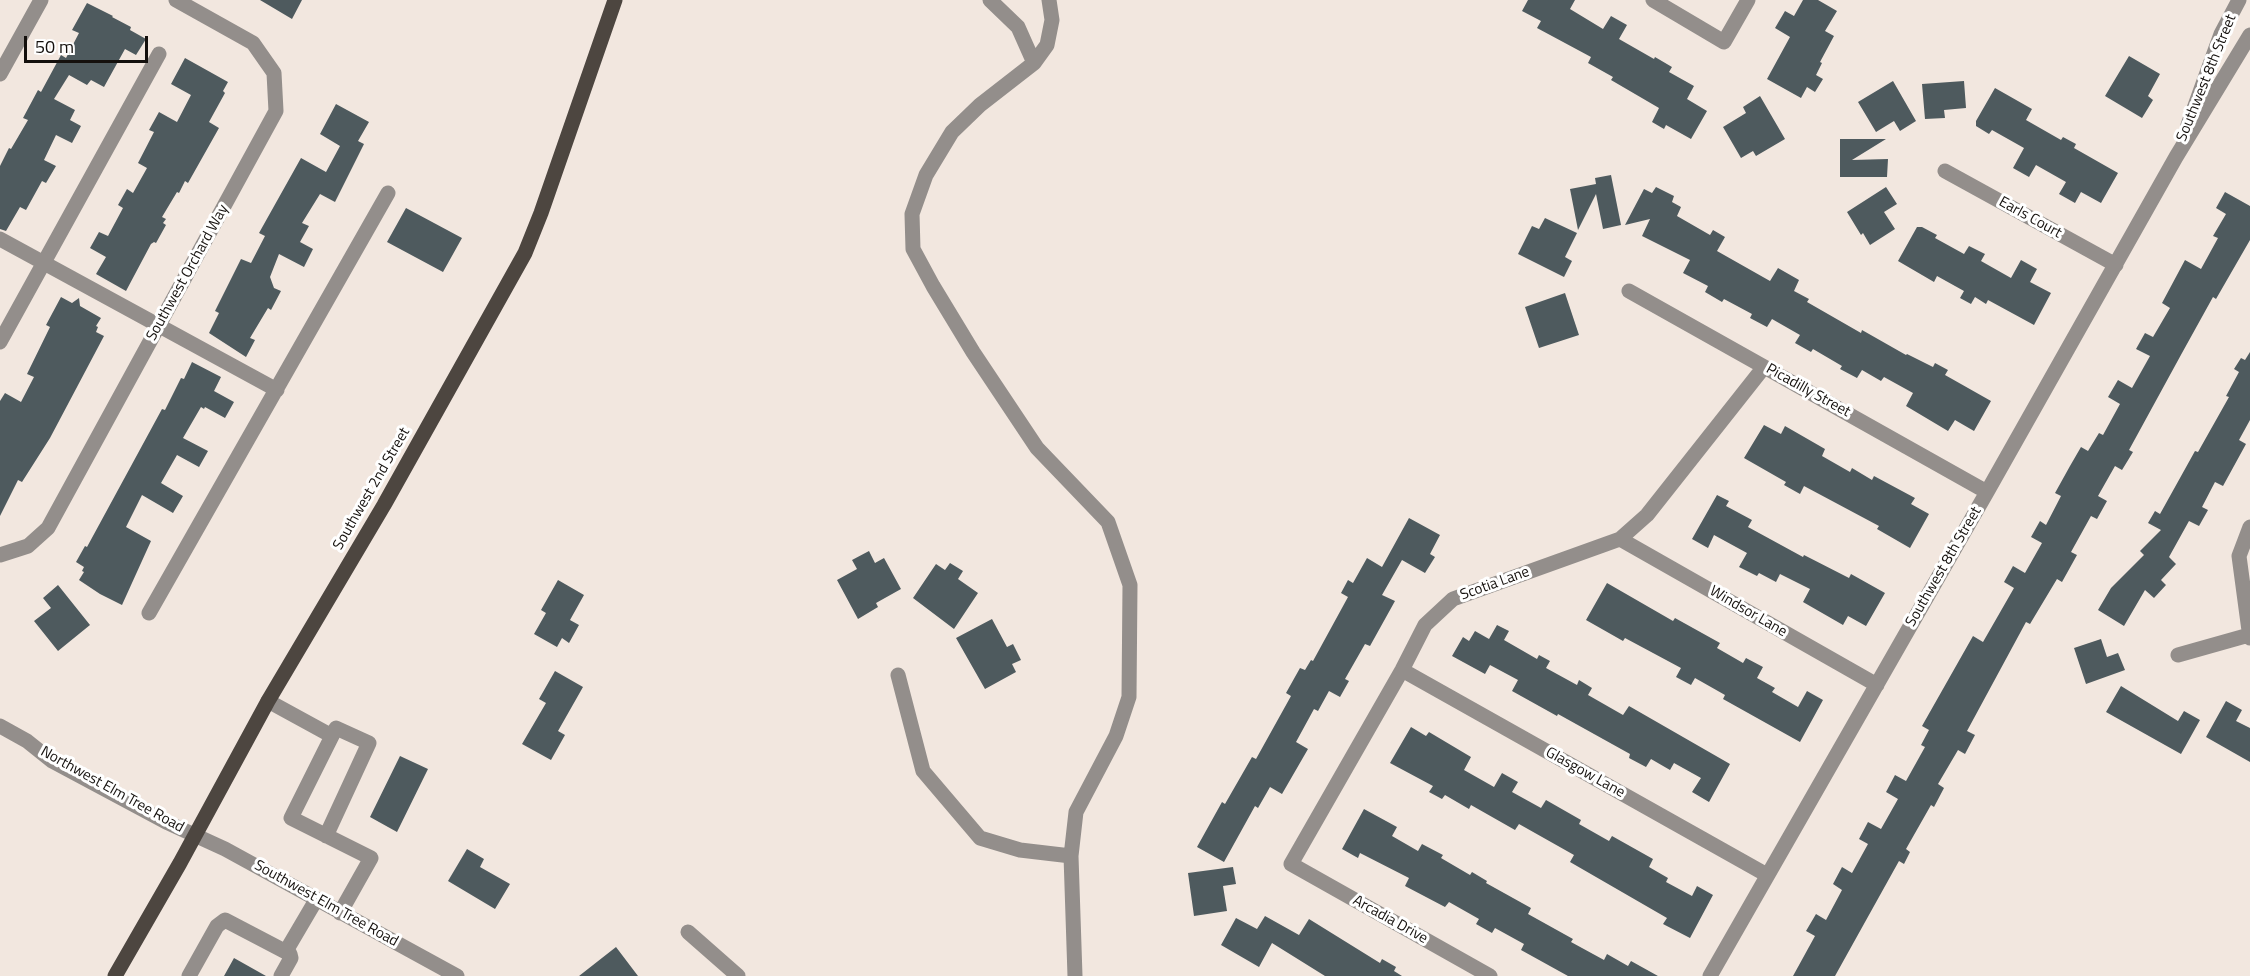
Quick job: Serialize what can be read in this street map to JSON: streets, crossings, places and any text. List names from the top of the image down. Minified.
{"streets":{"main road":["Southwest 2nd Street"],"street":["Southwest 8th Street","Earls Court","Southwest Orchard Way","Picadilly Street","Scotia Lane","Windsor Lane","Glasgow Lane","Northwest Elm Tree Road","Southwest Elm Tree Road","Arcadia Drive"]},"crossings":[["Southwest 8th Street","Earls Court"],["Southwest 8th Street","Picadilly Street"],["Southwest 8th Street","Windsor Lane"],["Southwest 8th Street","Glasgow Lane"],["Picadilly Street","Scotia Lane"],["Southwest 2nd Street","Northwest Elm Tree Road"],["Southwest 2nd Street","Southwest Elm Tree Road"],["Scotia Lane","Windsor Lane"],["Scotia Lane","Glasgow Lane"],["Scotia Lane","Arcadia Drive"],["Northwest Elm Tree Road","Southwest Elm Tree Road"]],"scale_bar":"50 m"}
